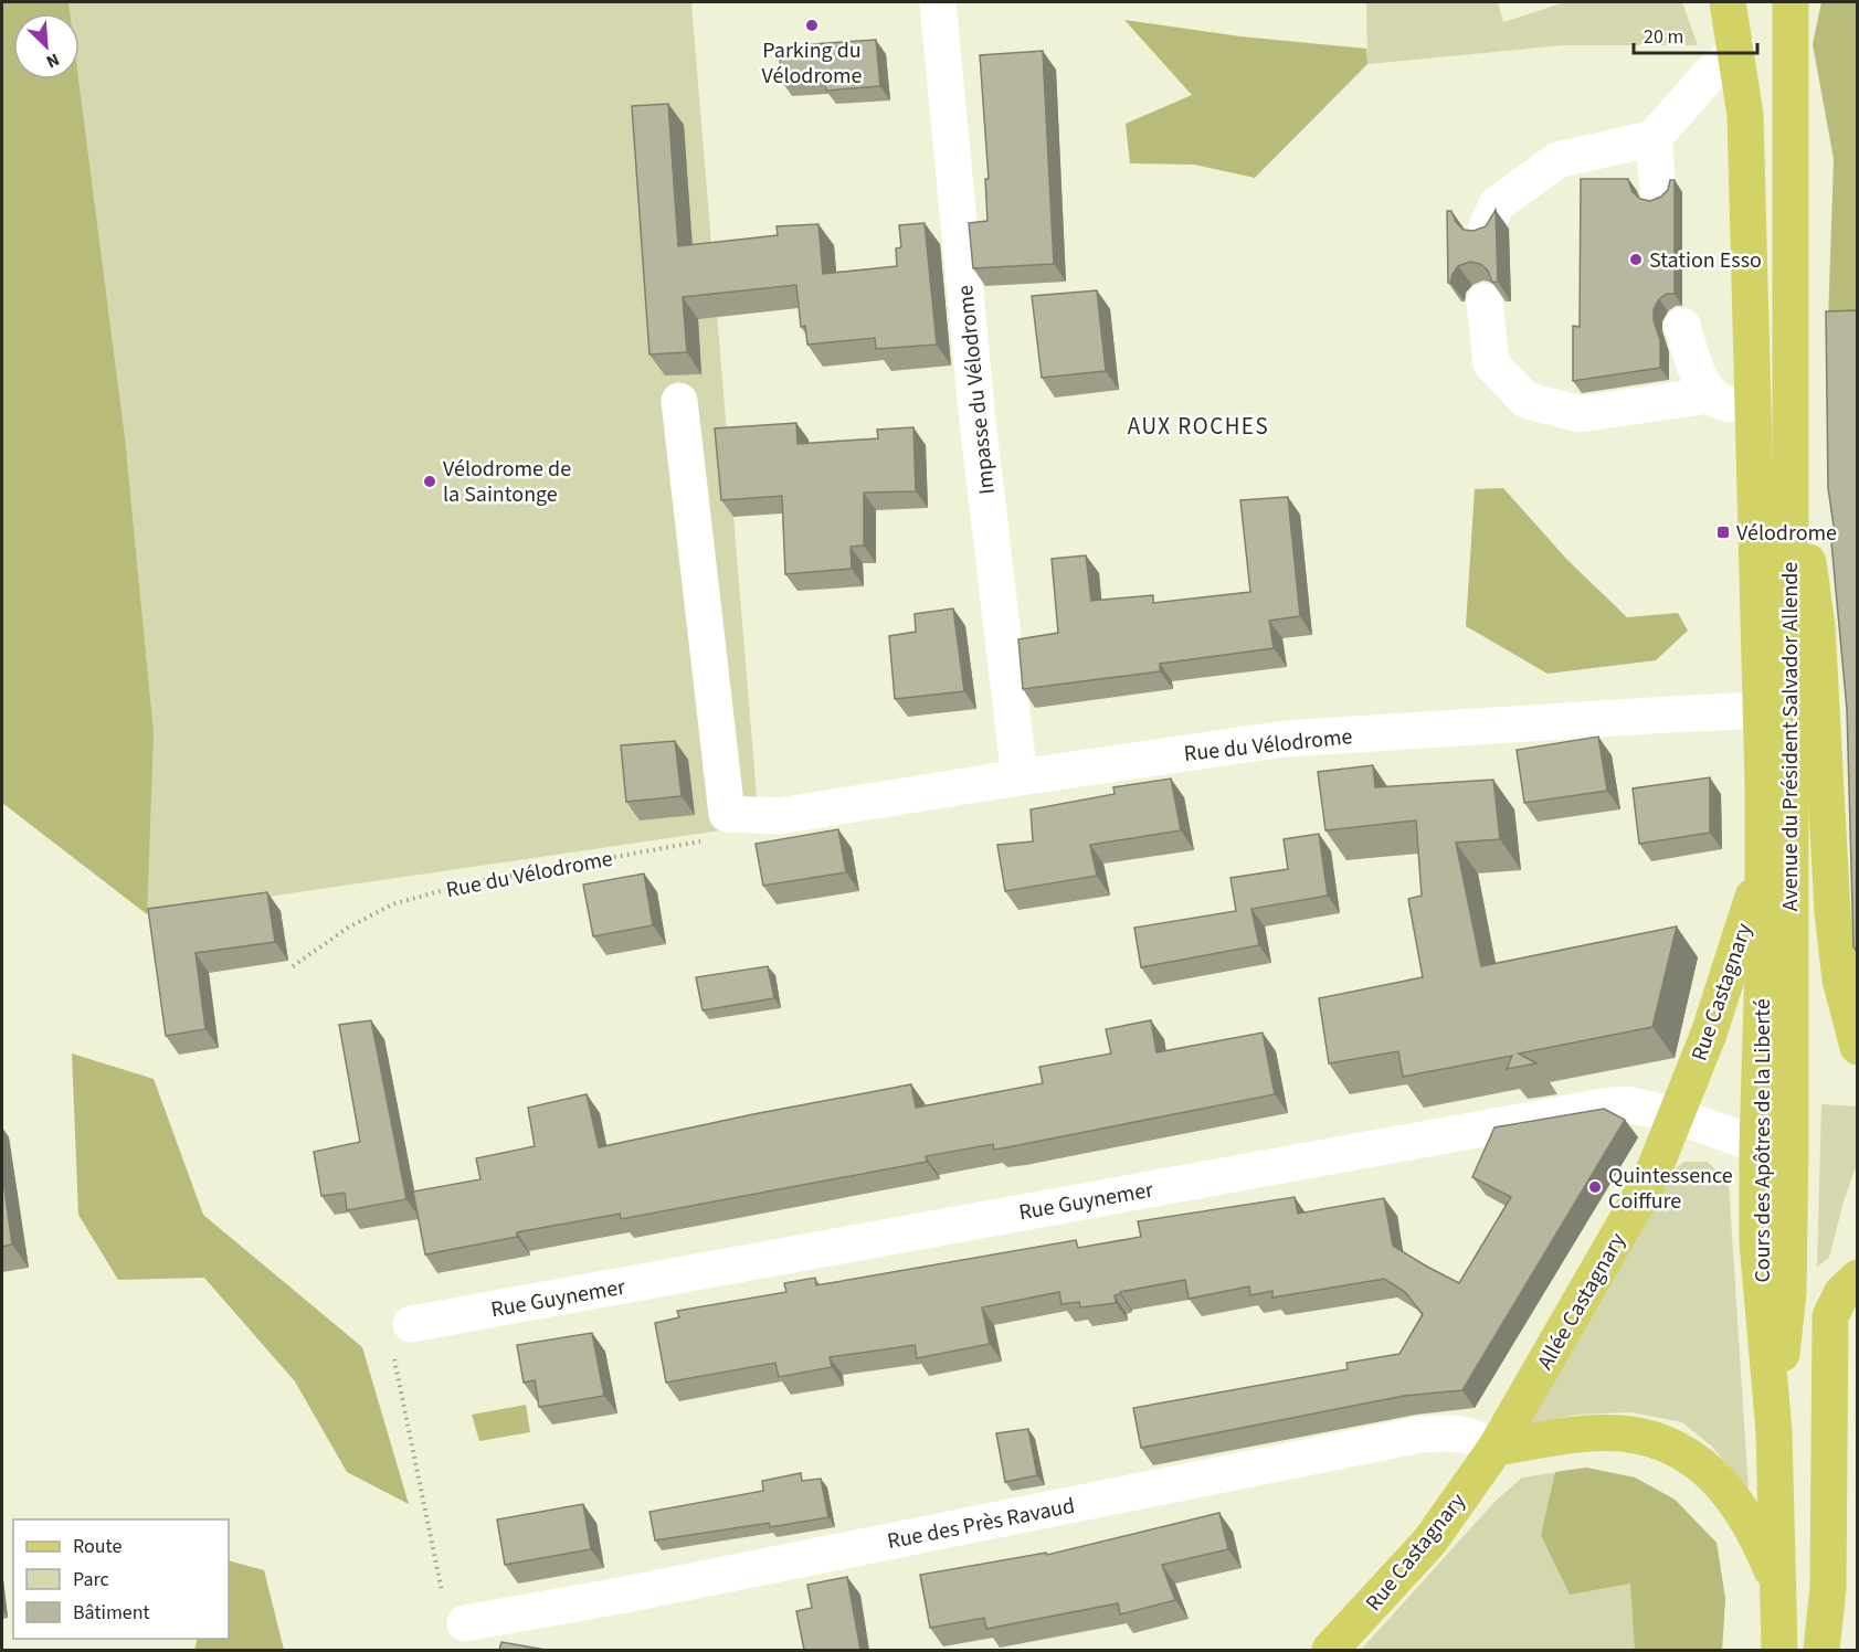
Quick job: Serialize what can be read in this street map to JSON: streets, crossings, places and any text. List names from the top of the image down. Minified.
{"streets":{"main road":["Avenue du Président Salvador Allende","Rue Castagnary","Cours des Apôtres de la Liberté","Allée Castagnary"],"street":["Impasse du Vélodrome","Rue du Vélodrome","Rue Guynemer","Rue des Près Ravaud"]},"crossings":[["Impasse du Vélodrome","Rue du Vélodrome"],["Avenue du Président Salvador Allende","Rue du Vélodrome"],["Avenue du Président Salvador Allende","Cours des Apôtres de la Liberté"],["Avenue du Président Salvador Allende","Rue Guynemer"],["Rue du Vélodrome","Cours des Apôtres de la Liberté"],["Rue Castagnary","Cours des Apôtres de la Liberté"],["Rue Castagnary","Rue Guynemer"],["Rue Castagnary","Allée Castagnary"],["Rue Castagnary","Rue des Près Ravaud"],["Cours des Apôtres de la Liberté","Rue Guynemer"],["Rue Guynemer","Allée Castagnary"],["Allée Castagnary","Rue des Près Ravaud"]],"districts":["AUX ROCHES"],"places":{"other":["Parking du Vélodrome","Station Esso","Vélodrome de la Saintonge","Quintessence Coiffure"],"transit":["Vélodrome"]},"legend":["Route","Parc","Bâtiment"],"scale_bar":"20 m","north":"bottom right"}
